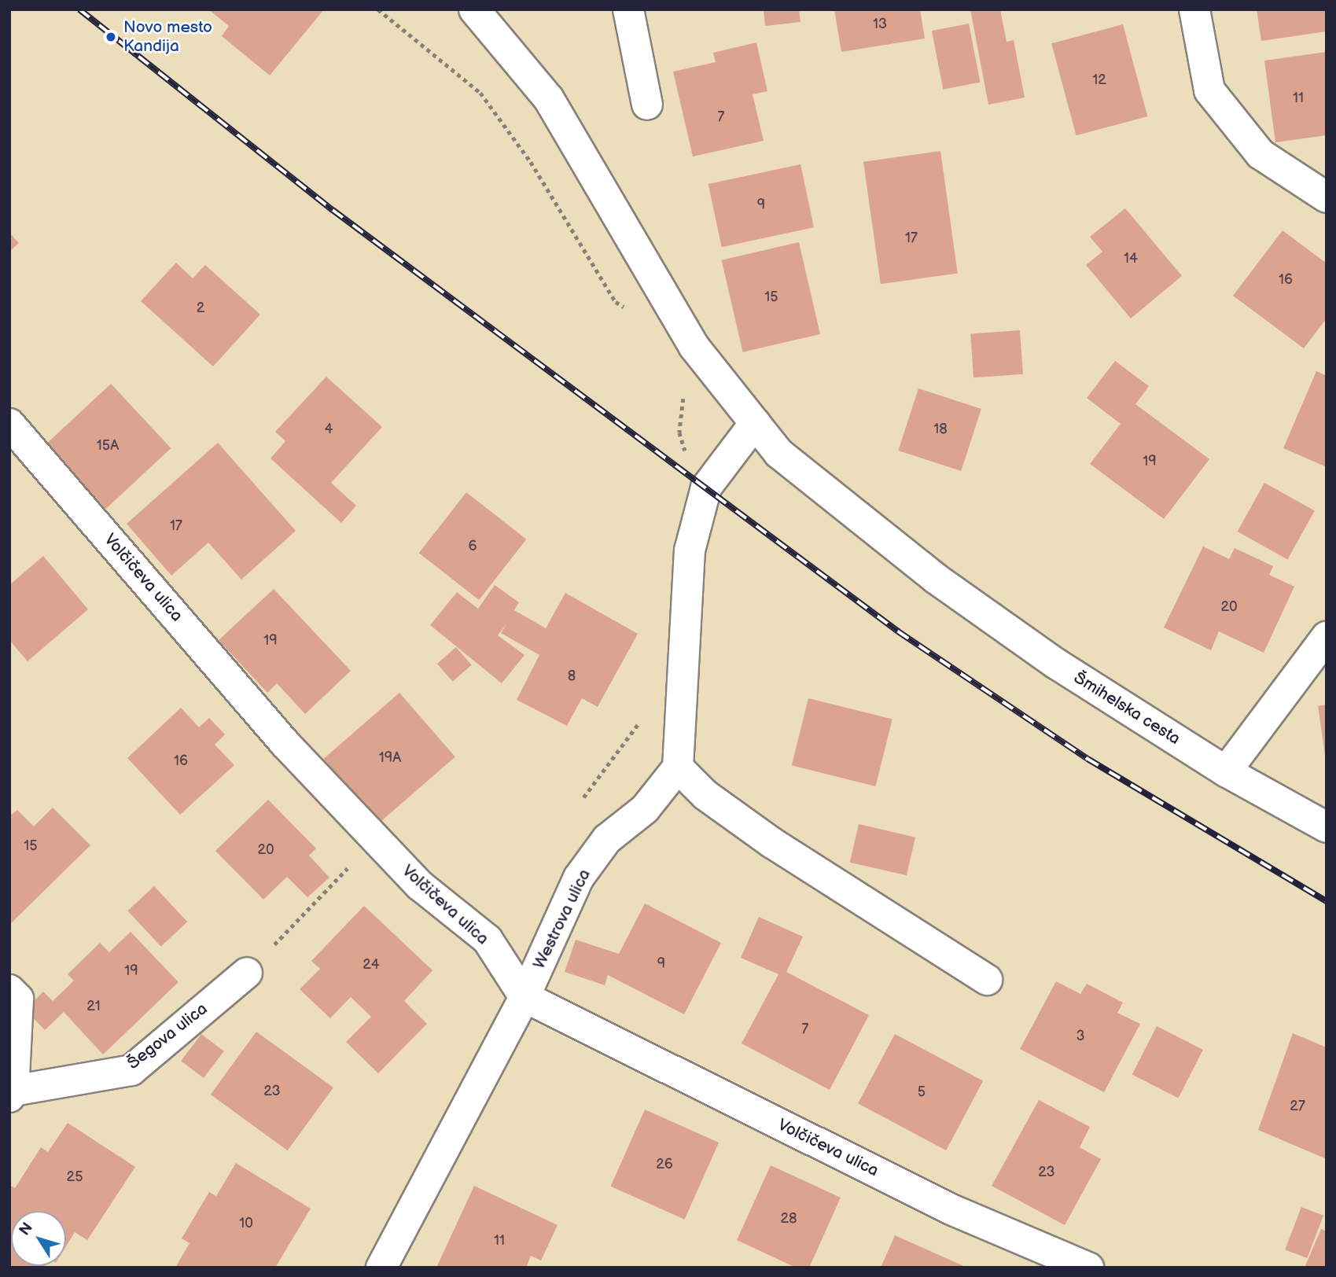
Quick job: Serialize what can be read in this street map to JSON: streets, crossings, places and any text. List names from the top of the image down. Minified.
{"streets":{"street":["Volčičeva ulica","Šmihelska cesta","Westrova ulica","Šegova ulica"]},"crossings":[["Volčičeva ulica","Westrova ulica"]],"places":["Novo mesto Kandija"],"house_numbers":["13","12","11","7","9","17","14","16","15","2","4","18","15A","19","17","6","20","19","8","19A","16","15","20","9","24","19","21","7","3","23","5","27","26","23","25","28","10","11"],"north":"top left"}
